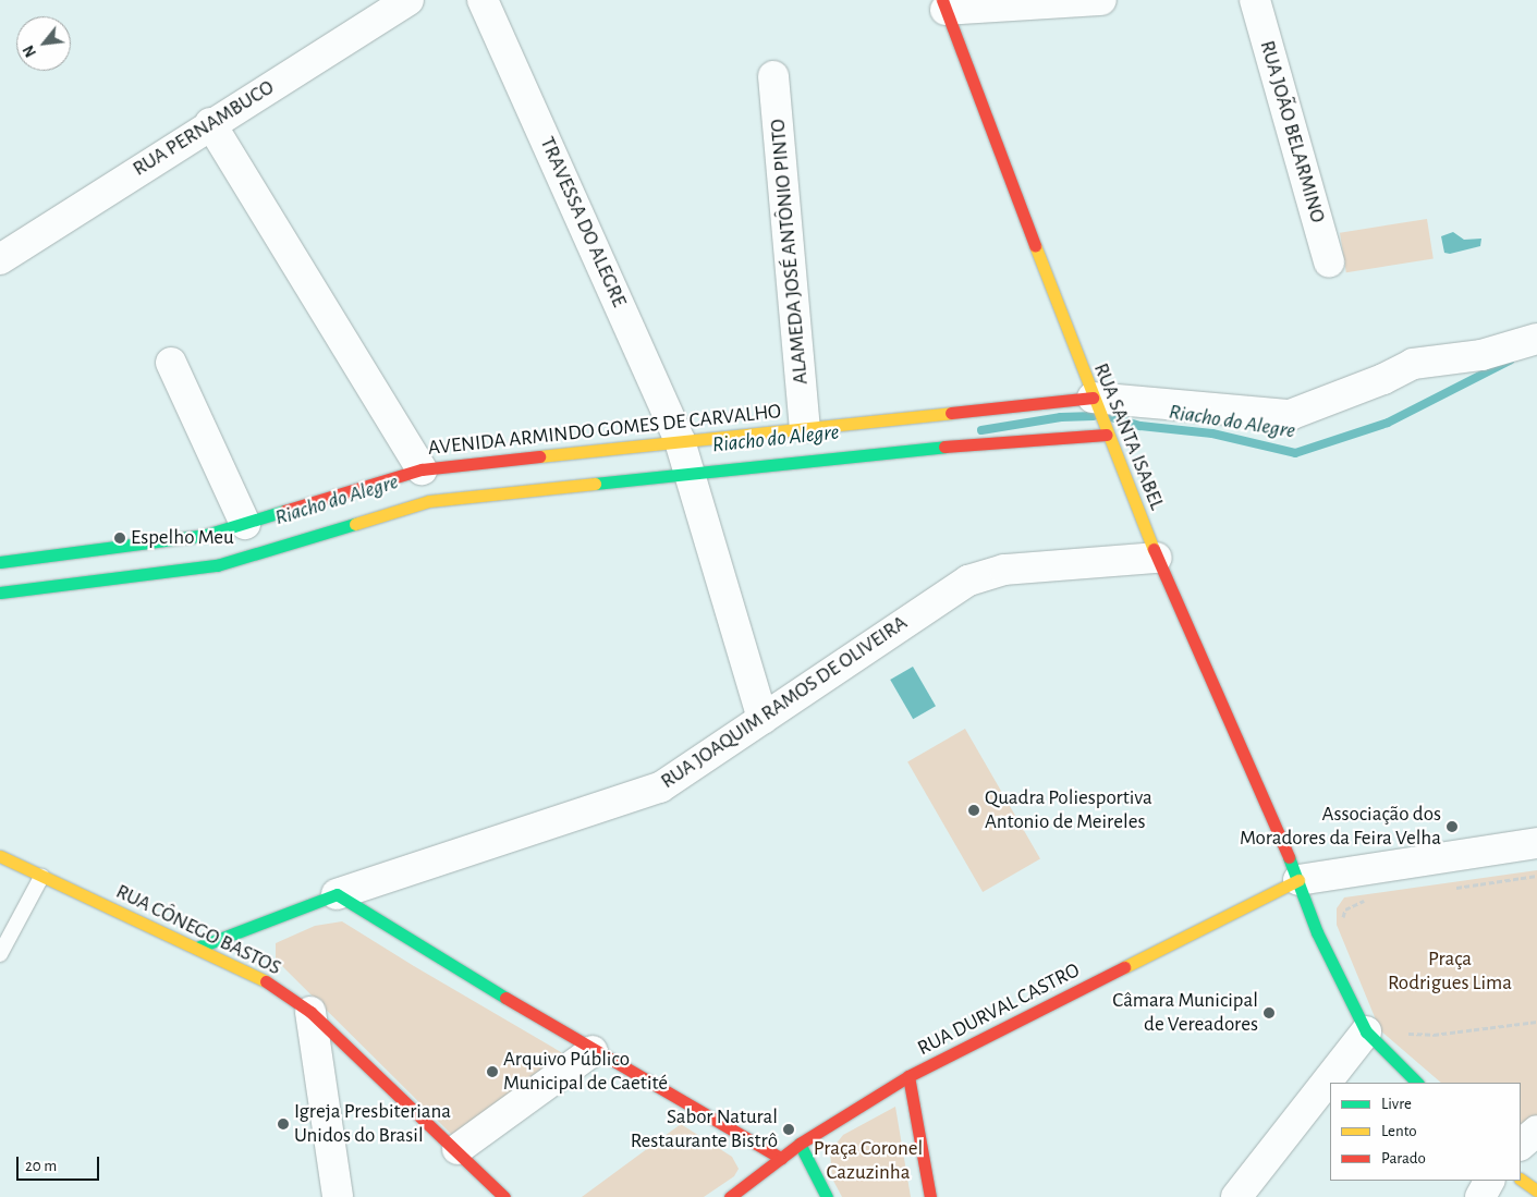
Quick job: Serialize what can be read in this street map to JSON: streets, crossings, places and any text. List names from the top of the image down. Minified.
{"streets":{"street":["RUA PERNAMBUCO","RUA JOÃO BELARMINO","TRAVESSA DO ALEGRE","ALAMEDA JOSÉ ANTÔNIO PINTO","AVENIDA ARMINDO GOMES DE CARVALHO","RUA SANTA ISABEL","RUA JOAQUIM RAMOS DE OLIVEIRA","RUA CÔNEGO BASTOS","RUA DURVAL CASTRO"]},"crossings":[["TRAVESSA DO ALEGRE","AVENIDA ARMINDO GOMES DE CARVALHO"],["TRAVESSA DO ALEGRE","RUA JOAQUIM RAMOS DE OLIVEIRA"],["ALAMEDA JOSÉ ANTÔNIO PINTO","AVENIDA ARMINDO GOMES DE CARVALHO"],["AVENIDA ARMINDO GOMES DE CARVALHO","RUA SANTA ISABEL"],["RUA SANTA ISABEL","RUA JOAQUIM RAMOS DE OLIVEIRA"],["RUA SANTA ISABEL","RUA DURVAL CASTRO"],["RUA JOAQUIM RAMOS DE OLIVEIRA","RUA CÔNEGO BASTOS"]],"water":["Riacho do Alegre"],"parks":["Praça Rodrigues Lima","Praça Coronel Cazuzinha"],"places":["Espelho Meu","Quadra Poliesportiva Antonio de Meireles","Associação dos Moradores da Feira Velha","Câmara Municipal de Vereadores","Arquivo Público Municipal de Caetité","Igreja Presbiteriana Unidos do Brasil","Sabor Natural Restaurante Bistrô"],"legend":["Livre","Lento","Parado"],"scale_bar":"20 m","north":"bottom left"}
